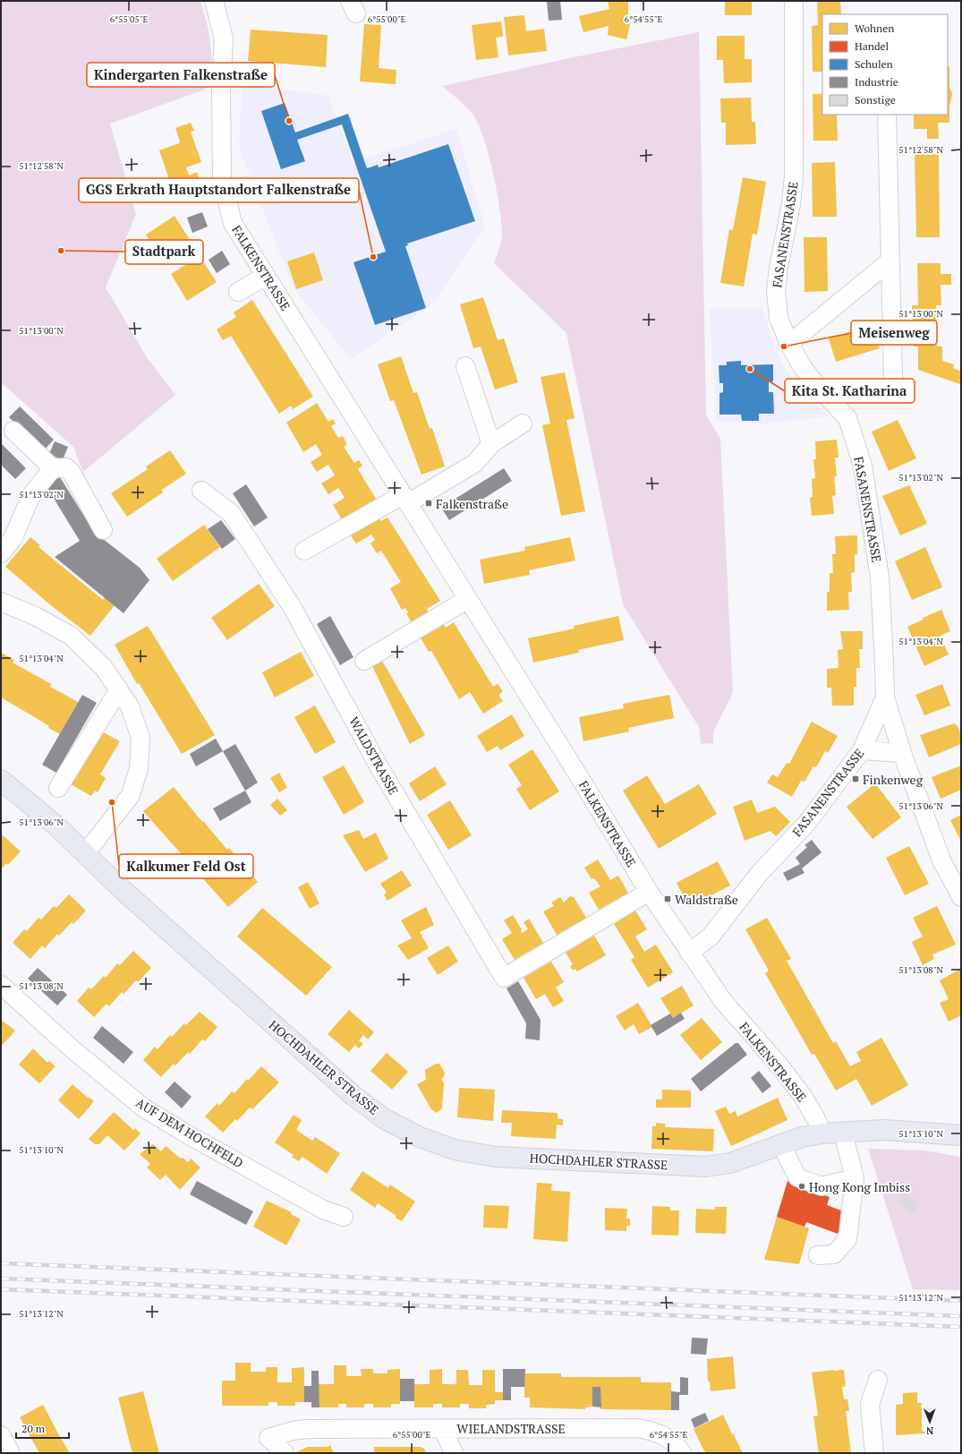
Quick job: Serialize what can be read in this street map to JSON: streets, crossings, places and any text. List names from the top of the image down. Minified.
{"streets":{"main road":["HOCHDAHLER STRASSE"],"street":["FASANENSTRASSE","FALKENSTRASSE","WALDSTRASSE","AUF DEM HOCHFELD","WIELANDSTRASSE"]},"crossings":[["FASANENSTRASSE","FALKENSTRASSE"],["FALKENSTRASSE","WALDSTRASSE"],["FALKENSTRASSE","HOCHDAHLER STRASSE"]],"places":{"other":["Kindergarten Falkenstraße","Stadtpark","GGS Erkrath Hauptstandort Falkenstraße","Meisenweg","Kita St. Katharina","Kalkumer Feld Ost","Hong Kong Imbiss"],"transit":["Falkenstraße","Finkenweg","Waldstraße"]},"legend":["Wohnen","Handel","Schulen","Industrie","Sonstige"],"scale_bar":"20 m","north":"bottom","coordinates":["6°55'05\"E","6°55'00\"E","6°54'55\"E","51°12'58\"N","51°13'00\"N","51°13'02\"N","51°13'04\"N","51°13'06\"N","51°13'08\"N","51°13'10\"N","51°13'12\"N"]}
